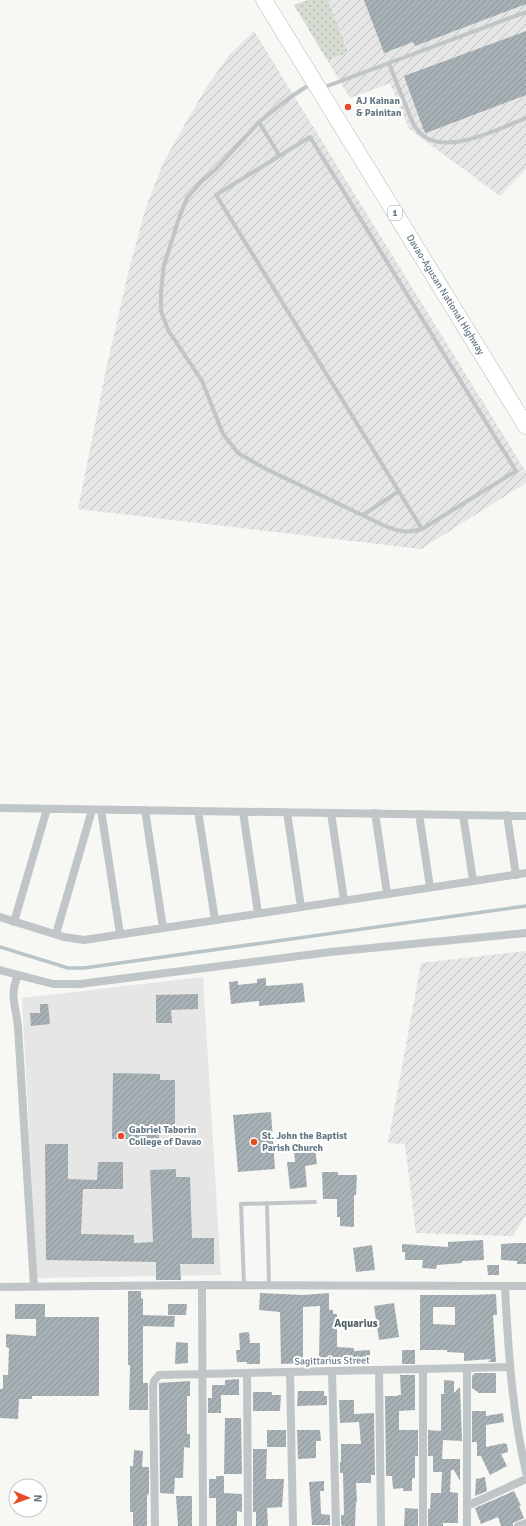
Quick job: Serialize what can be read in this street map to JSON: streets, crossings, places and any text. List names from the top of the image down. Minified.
{"streets":{"highway":["1","Davao-Agusan National Highway"],"street":["Sagittarius Street"]},"districts":["Aquarius"],"places":["AJ Kainan & Painitan","Gabriel Taborin College of Davao","St. John the Baptist Parish Church"],"north":"right"}
